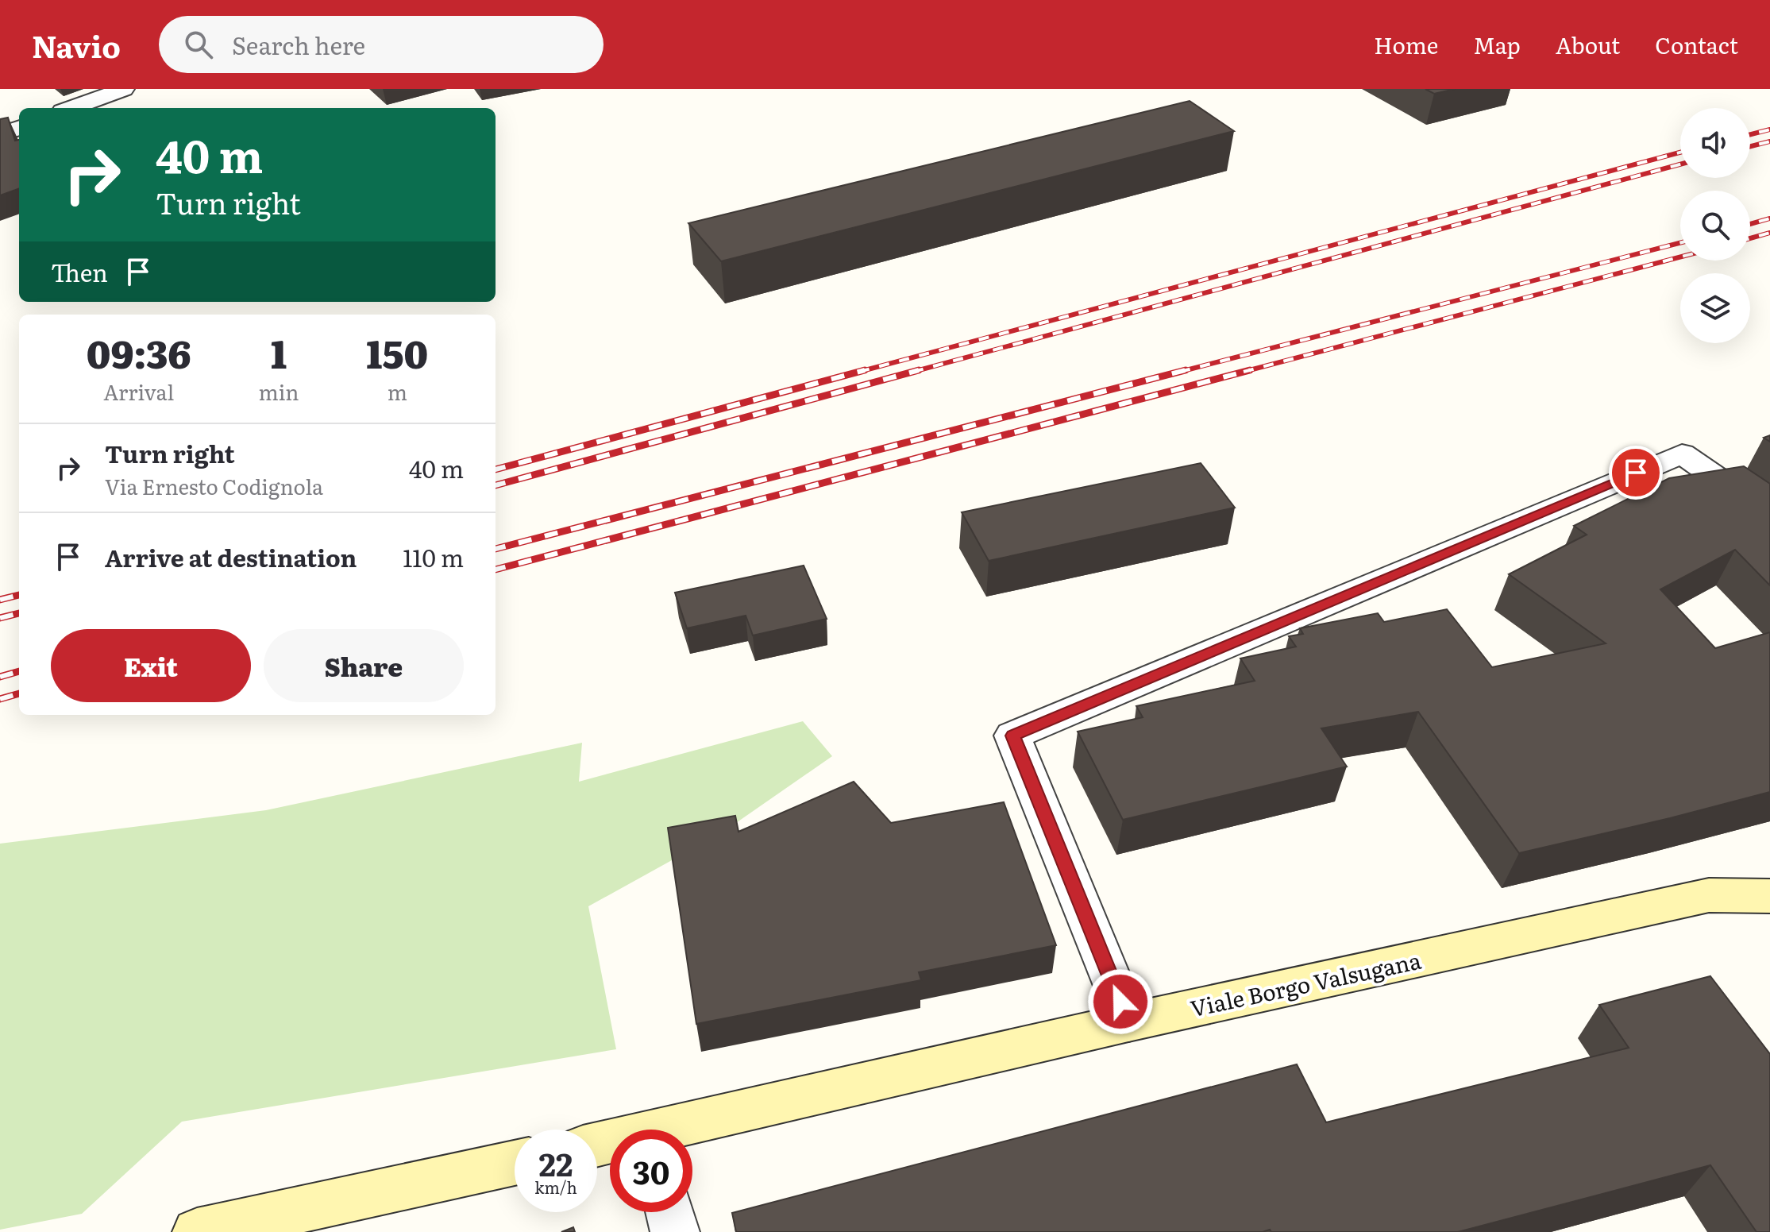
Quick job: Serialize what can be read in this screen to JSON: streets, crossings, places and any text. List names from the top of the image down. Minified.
{"streets":{"main road":["Viale Borgo Valsugana"]},"page":{"header":"Navio","search":"Search here","nav":["Home","Map","About","Contact"],"turn":["40 m","Turn right"],"then":"Then","eta":["09:36","Arrival","1","min","150","m"],"list":[{"name":"Turn right","note":"Via Ernesto Codignola","value":"40 m"},{"name":"Arrive at destination","value":"110 m"}],"buttons":["Exit","Share"],"speed":"22 km/h","limit":"30"}}
